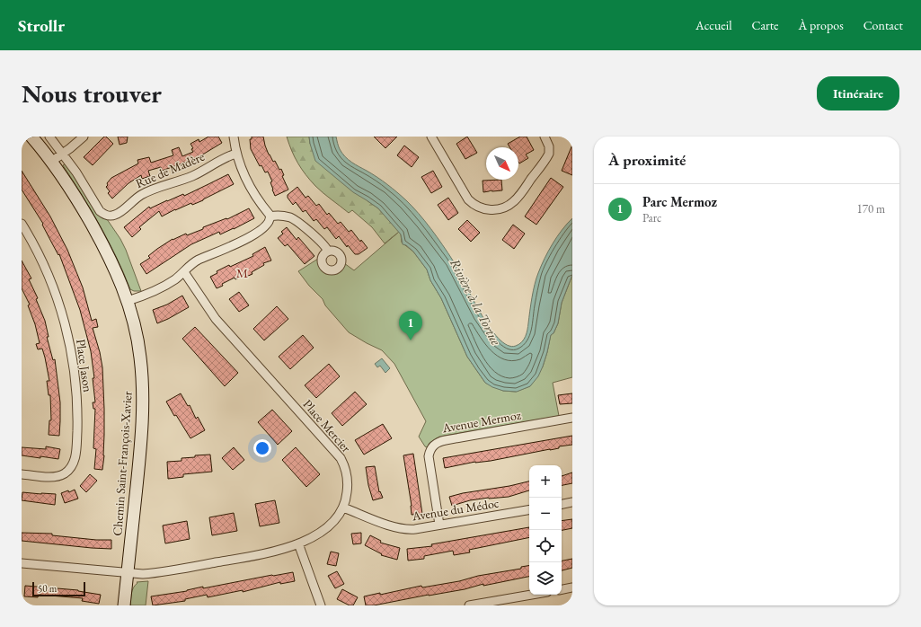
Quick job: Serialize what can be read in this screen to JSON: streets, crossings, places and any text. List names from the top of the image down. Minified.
{"streets":{"street":["Rue de Madère","Place Jason","Avenue Mermoz","Place Mercier","Chemin Saint-François-Xavier","Avenue du Médoc"]},"crossings":[["Avenue Mermoz","Avenue du Médoc"],["Place Mercier","Chemin Saint-François-Xavier"],["Place Mercier","Avenue du Médoc"]],"districts":["M"],"water":["Rivière à la Tortue"],"scale_bar":"50 m","north":"bottom right","page":{"header":"Strollr","nav":["Accueil","Carte","À propos","Contact"],"buttons":"Itinéraire","title":"Nous trouver","heading":"À proximité","list":[{"mark":"1","name":"Parc Mermoz","note":"Parc","value":"170 m"}],"pins":"1","map_buttons":["+","−"],"scale":"50 m"}}
